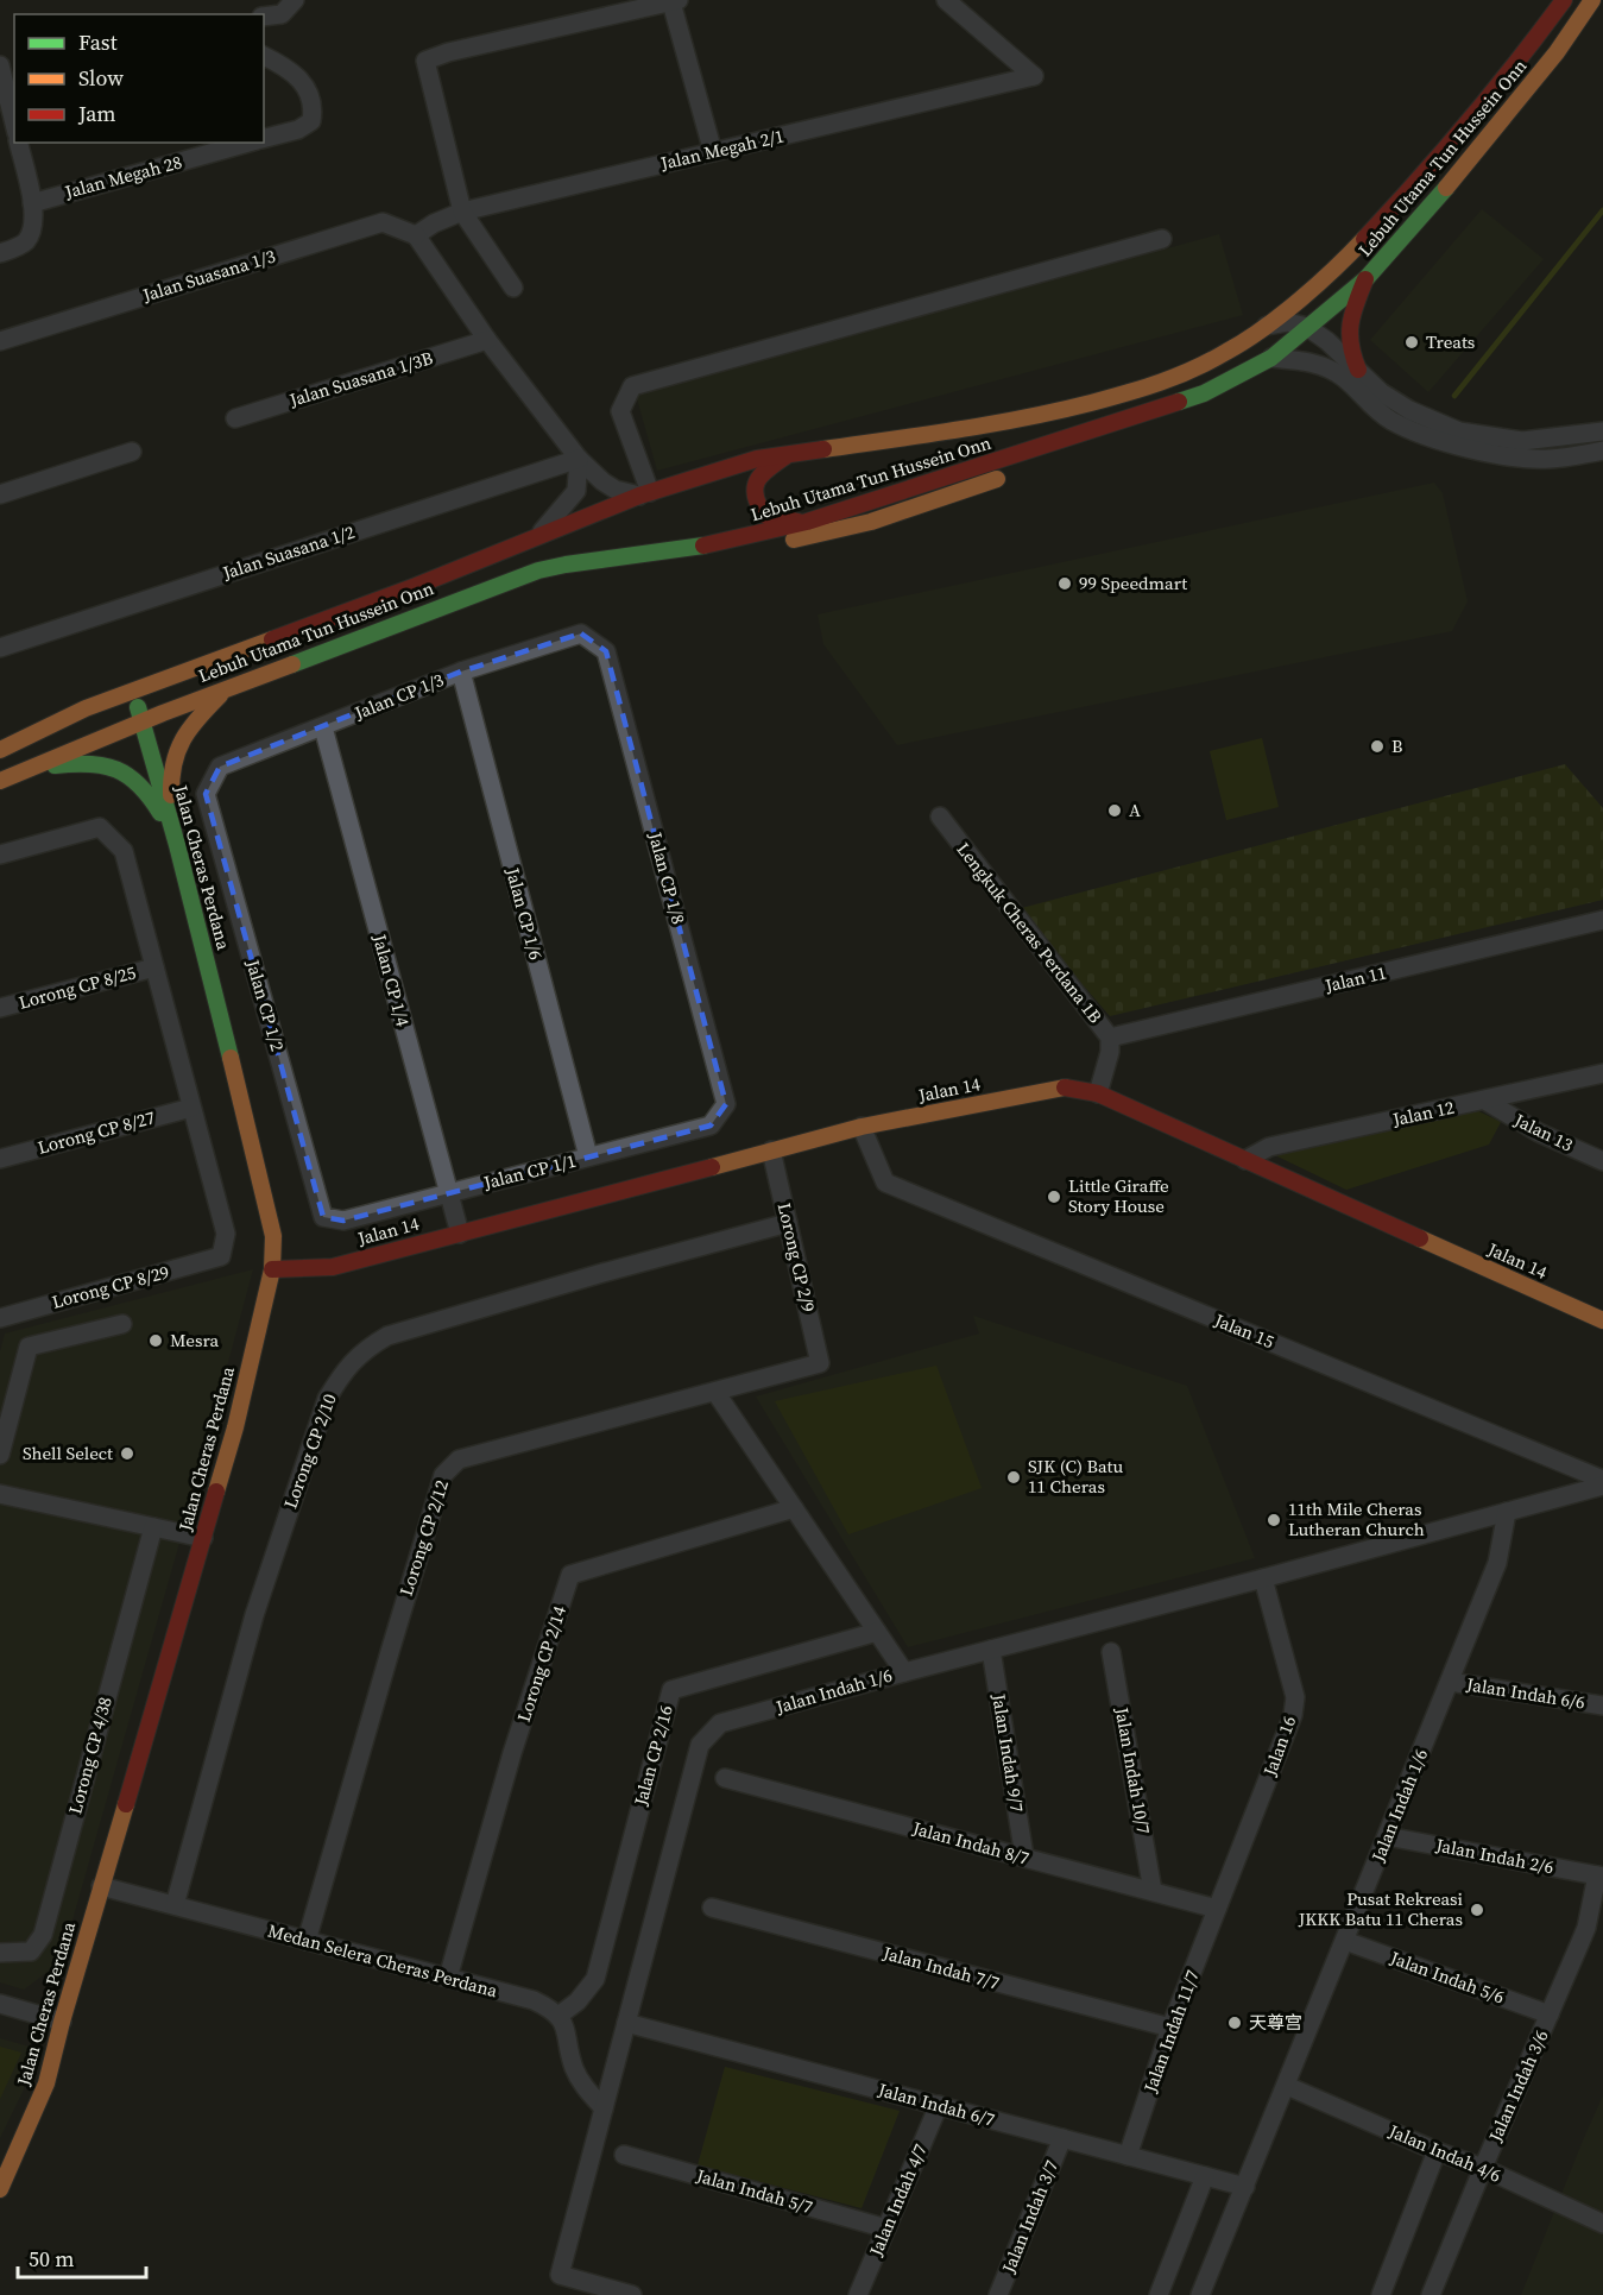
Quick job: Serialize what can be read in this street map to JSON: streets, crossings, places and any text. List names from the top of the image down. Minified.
{"streets":{"main road":["Lebuh Utama Tun Hussein Onn","Jalan Cheras Perdana","Jalan 14"],"street":["Jalan Megah 2/1","Jalan Megah 28","Jalan Suasana 1/3","Jalan Suasana 1/3B","Jalan Suasana 1/2","Jalan CP 1/3","Jalan CP 1/8","Jalan CP 1/6","Lengkuk Cheras Perdana 1B","Jalan 11","Jalan CP 1/4","Lorong CP 8/25","Jalan CP 1/2","Jalan 12","Lorong CP 8/27","Jalan 13","Jalan CP 1/1","Lorong CP 2/9","Lorong CP 8/29","Jalan 15","Lorong CP 2/10","Lorong CP 2/12","Lorong CP 2/14","Jalan Indah 1/6","Jalan Indah 6/6","Jalan 16","Jalan Indah 9/7","Lorong CP 4/38","Jalan CP 2/16","Jalan Indah 10/7","Jalan Indah 8/7","Jalan Indah 2/6","Medan Selera Cheras Perdana","Jalan Indah 7/7","Jalan Indah 5/6","Jalan Indah 11/7","Jalan Indah 3/6","Jalan Indah 6/7","Jalan Indah 4/6","Jalan Indah 5/7","Jalan Indah 4/7","Jalan Indah 3/7"]},"crossings":[["Jalan Megah 2/1","Jalan Suasana 1/3"],["Lebuh Utama Tun Hussein Onn","Jalan Cheras Perdana"],["Jalan CP 1/3","Jalan CP 1/8"],["Jalan CP 1/3","Jalan CP 1/6"],["Jalan CP 1/3","Jalan CP 1/4"],["Jalan CP 1/3","Jalan CP 1/2"],["Jalan Cheras Perdana","Jalan 14"],["Jalan Cheras Perdana","Medan Selera Cheras Perdana"],["Jalan CP 1/8","Jalan CP 1/1"],["Jalan CP 1/6","Jalan CP 1/1"],["Lengkuk Cheras Perdana 1B","Jalan 11"],["Lengkuk Cheras Perdana 1B","Jalan 14"],["Jalan CP 1/4","Jalan 14"],["Jalan CP 1/4","Jalan CP 1/1"],["Jalan CP 1/2","Jalan CP 1/1"],["Jalan 14","Jalan 12"],["Jalan 14","Lorong CP 2/9"],["Jalan 14","Jalan 15"],["Jalan 12","Jalan 13"],["Lorong CP 8/27","Lorong CP 8/29"],["Lorong CP 2/9","Lorong CP 2/10"],["Lorong CP 2/9","Lorong CP 2/12"],["Lorong CP 2/10","Medan Selera Cheras Perdana"],["Lorong CP 2/12","Medan Selera Cheras Perdana"],["Lorong CP 2/14","Medan Selera Cheras Perdana"],["Jalan Indah 1/6","Jalan Indah 6/6"],["Jalan Indah 1/6","Jalan 16"],["Jalan Indah 1/6","Jalan Indah 9/7"],["Jalan Indah 1/6","Jalan Indah 2/6"],["Jalan Indah 1/6","Jalan Indah 5/6"],["Jalan Indah 1/6","Jalan Indah 6/7"],["Jalan Indah 1/6","Jalan Indah 4/6"],["Jalan 16","Jalan Indah 8/7"],["Jalan 16","Jalan Indah 11/7"],["Jalan Indah 9/7","Jalan Indah 8/7"],["Jalan CP 2/16","Medan Selera Cheras Perdana"],["Jalan Indah 10/7","Jalan Indah 8/7"],["Jalan Indah 8/7","Jalan Indah 11/7"],["Jalan Indah 2/6","Jalan Indah 3/6"],["Jalan Indah 7/7","Jalan Indah 11/7"],["Jalan Indah 5/6","Jalan Indah 3/6"],["Jalan Indah 11/7","Jalan Indah 6/7"],["Jalan Indah 3/6","Jalan Indah 4/6"],["Jalan Indah 6/7","Jalan Indah 4/7"],["Jalan Indah 6/7","Jalan Indah 3/7"],["Jalan Indah 5/7","Jalan Indah 4/7"]],"places":["Treats","99 Speedmart","B","A","Little Giraffe Story House","Mesra","Shell Select","SJK (C) Batu 11 Cheras","11th Mile Cheras Lutheran Church","Pusat Rekreasi JKKK Batu 11 Cheras","天尊宫"],"legend":["Fast","Slow","Jam"],"scale_bar":"50 m"}
